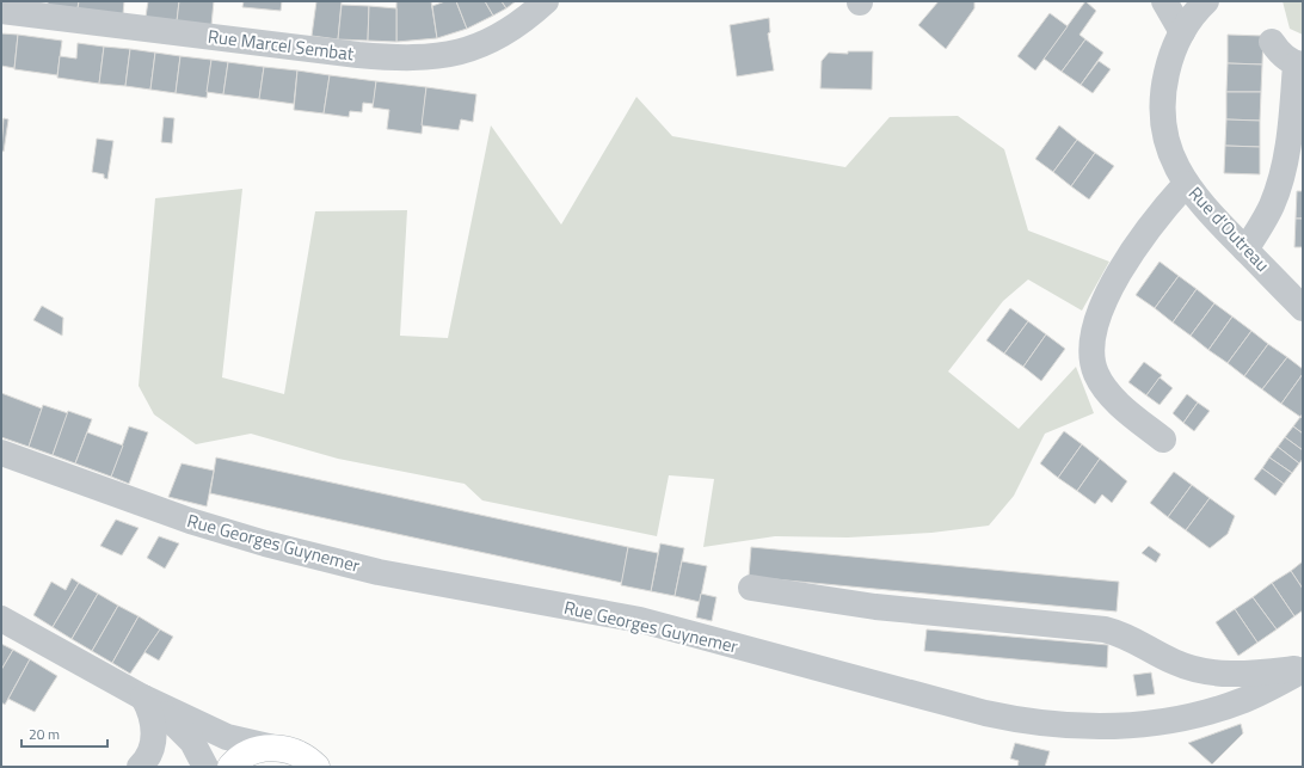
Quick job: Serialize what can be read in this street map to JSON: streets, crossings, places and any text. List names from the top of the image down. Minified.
{"streets":{"street":["Rue Marcel Sembat","Rue d'Outreau","Rue Georges Guynemer"]},"scale_bar":"20 m"}
